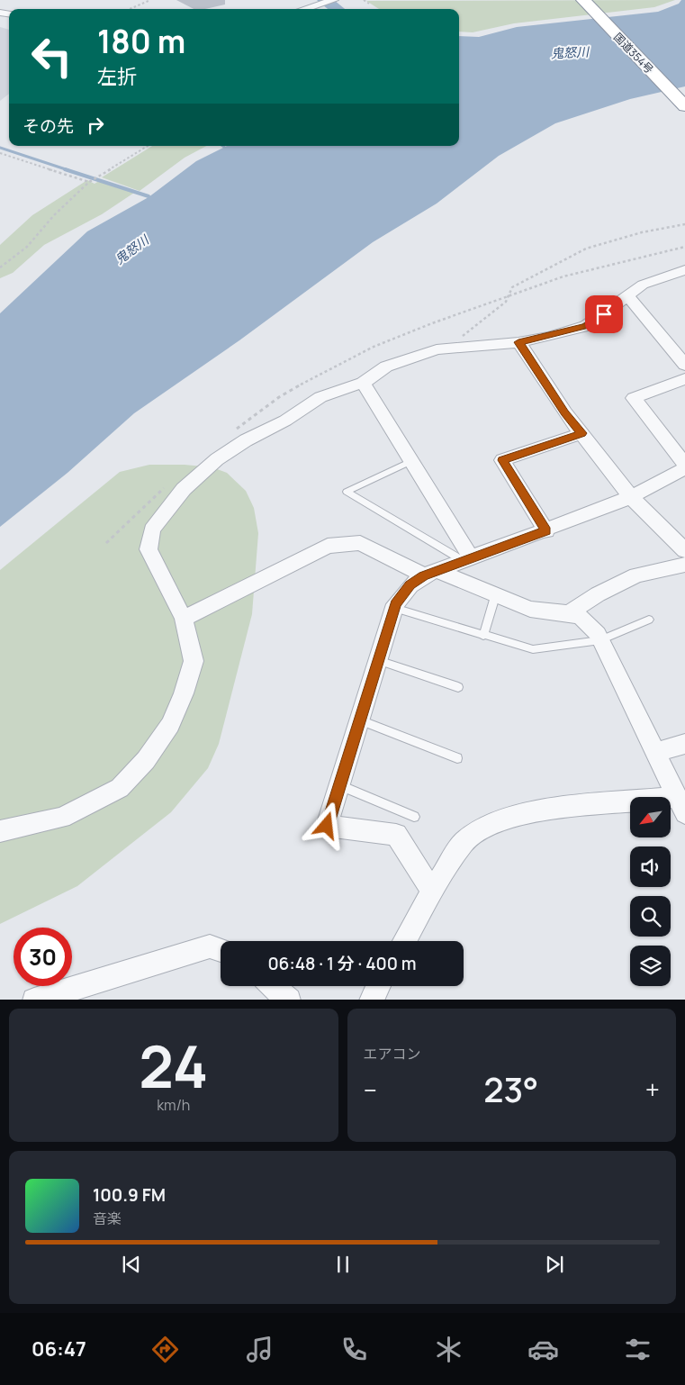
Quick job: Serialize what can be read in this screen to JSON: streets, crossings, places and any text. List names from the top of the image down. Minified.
{"streets":{"highway":["国道354号"]},"water":["鬼怒川"],"north":"bottom left","page":{"turn":["180 m","左折"],"then":"その先","limit":"30","trip":"06:48 · 1 分 · 400 m","tile":[["24","km/h"],"エアコン"],"heat":["−","23°","+"],"song":["100.9 FM","音楽"],"tabs":"06:47"}}
